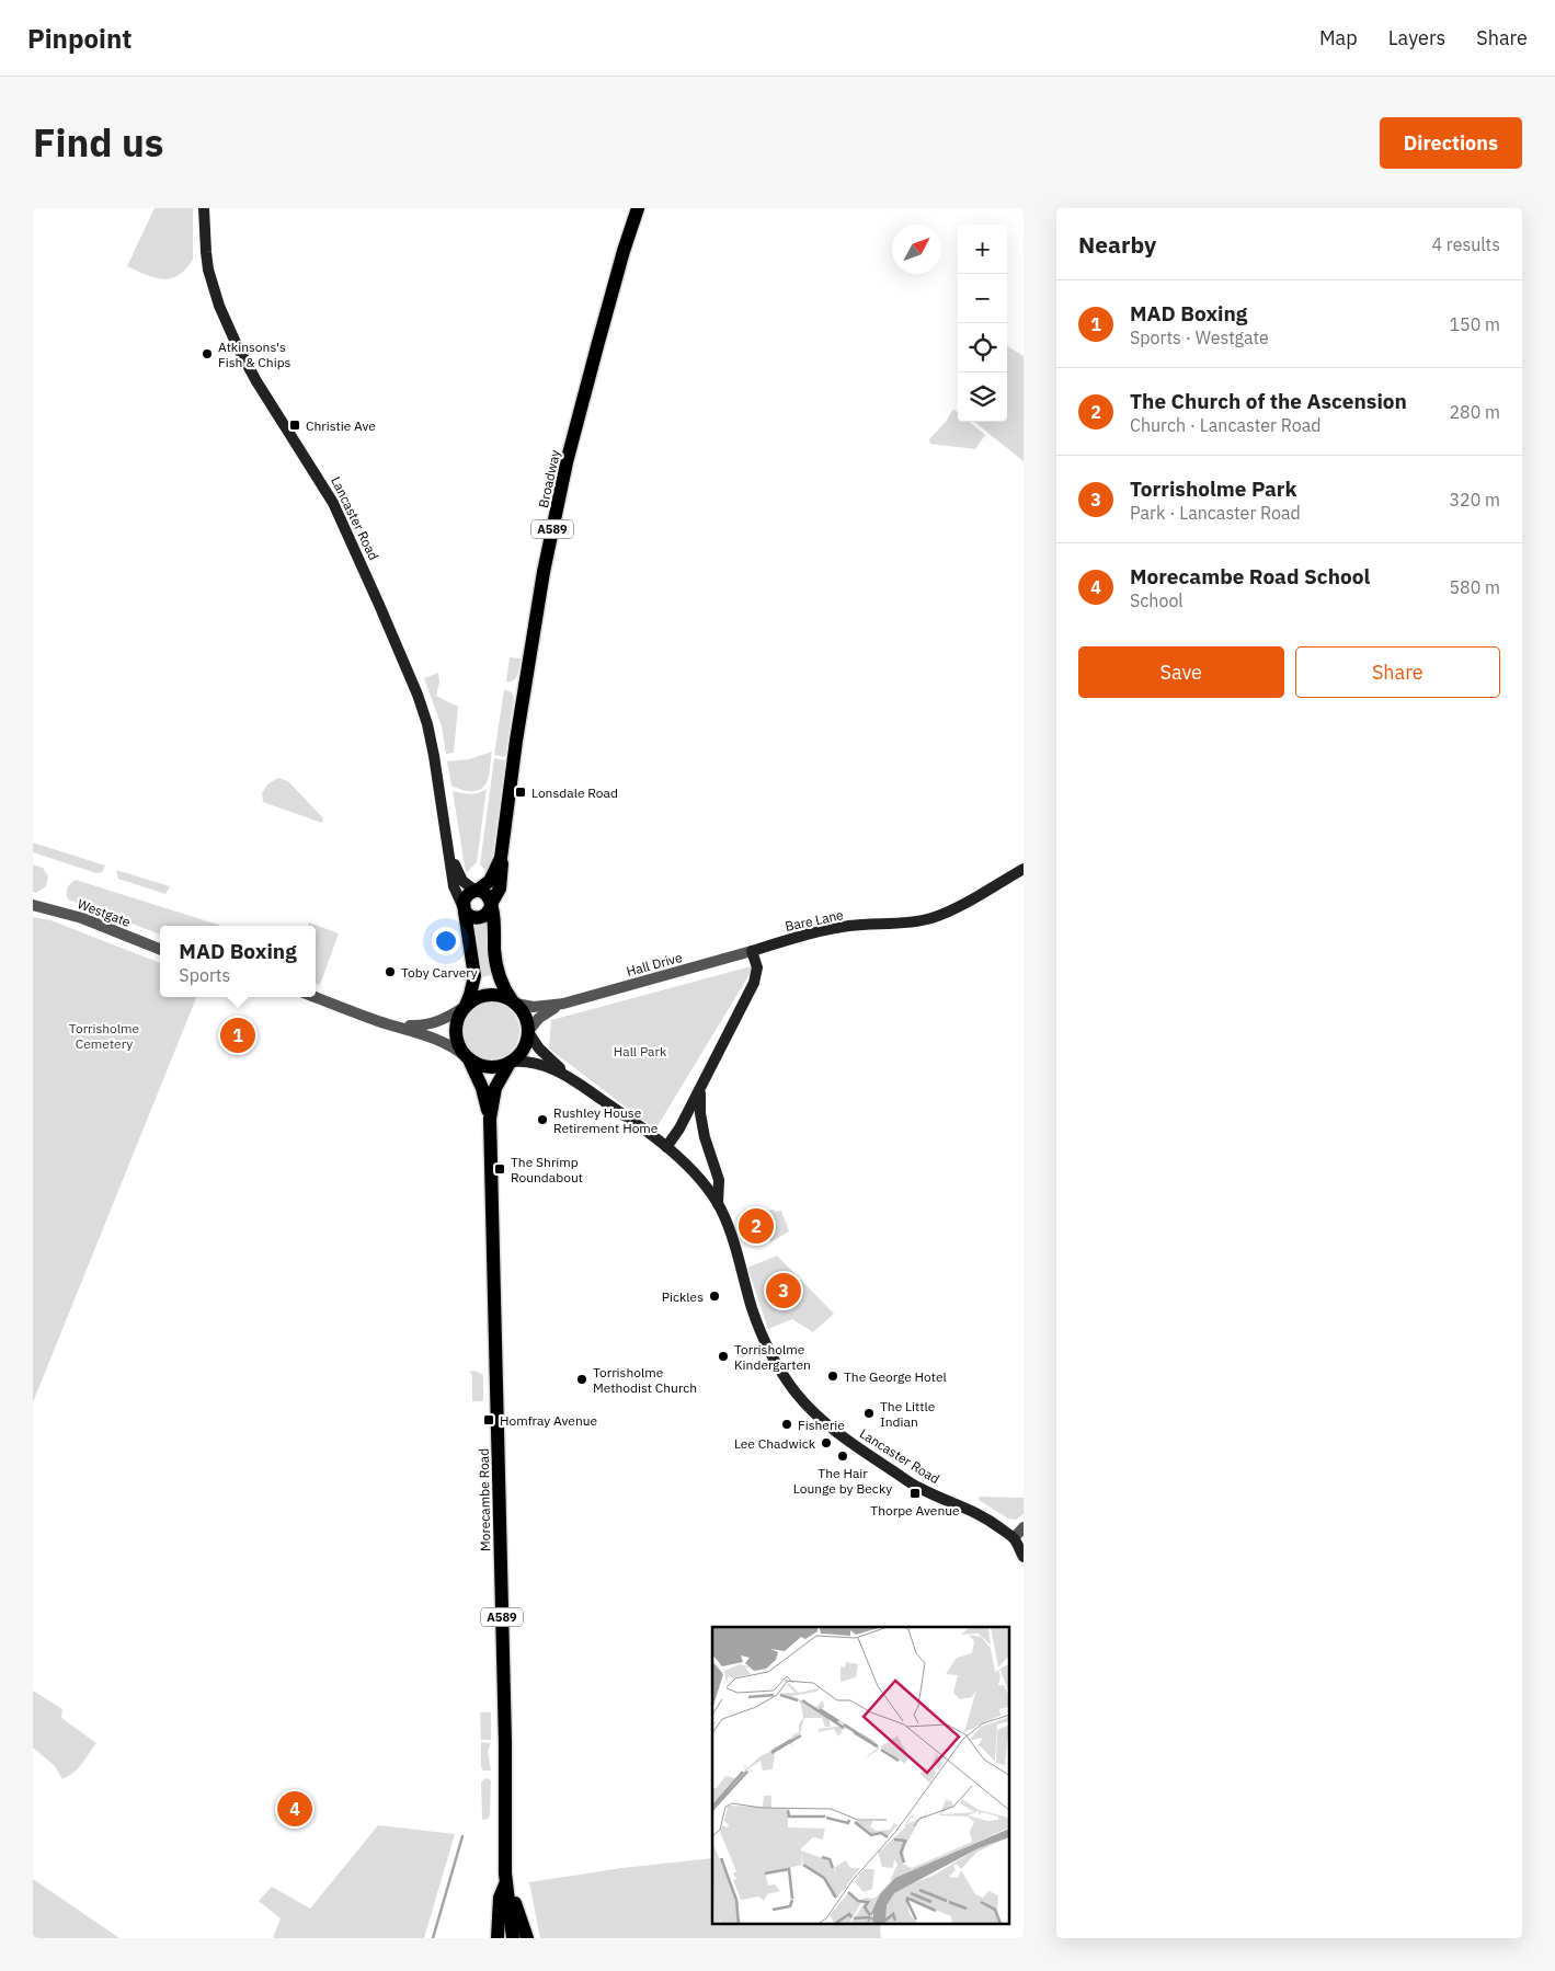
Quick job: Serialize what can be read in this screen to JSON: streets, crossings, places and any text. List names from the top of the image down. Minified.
{"streets":{"main road":["Broadway","Lancaster Road","A589","Bare Lane","Morecambe Road"],"street":["Westgate","Hall Drive"]},"crossings":[["Broadway","Lancaster Road"],["Broadway","A589"],["Lancaster Road","A589"],["Lancaster Road","Hall Drive"],["Lancaster Road","Morecambe Road"],["A589","Hall Drive"],["A589","Morecambe Road"],["Bare Lane","Hall Drive"],["Hall Drive","Morecambe Road"]],"parks":["Torrisholme Cemetery","Hall Park"],"places":{"other":["Atkinsons's Fish & Chips","Toby Carvery","Rushley House Retirement Home","Pickles","Torrisholme Kindergarten","The George Hotel","Torrisholme Methodist Church","The Little Indian","Fisherie","Lee Chadwick","The Hair Lounge by Becky"],"transit":["Christie Ave","Lonsdale Road","The Shrimp Roundabout","Homfray Avenue","Thorpe Avenue"]},"north":"top right","page":{"header":"Pinpoint","nav":["Map","Layers","Share"],"title":"Find us","buttons":["Directions",["Save","Share"]],"heading":["Nearby","4 results"],"map_buttons":["+","−"],"list":[{"mark":"1","name":"MAD Boxing","note":"Sports · Westgate","value":"150 m"},{"mark":"2","name":"The Church of the Ascension","note":"Church · Lancaster Road","value":"280 m"},{"mark":"3","name":"Torrisholme Park","note":"Park · Lancaster Road","value":"320 m"},{"mark":"4","name":"Morecambe Road School","note":"School","value":"580 m"}],"popup":["MAD Boxing","Sports"],"pins":["1","2","3","4"]}}
